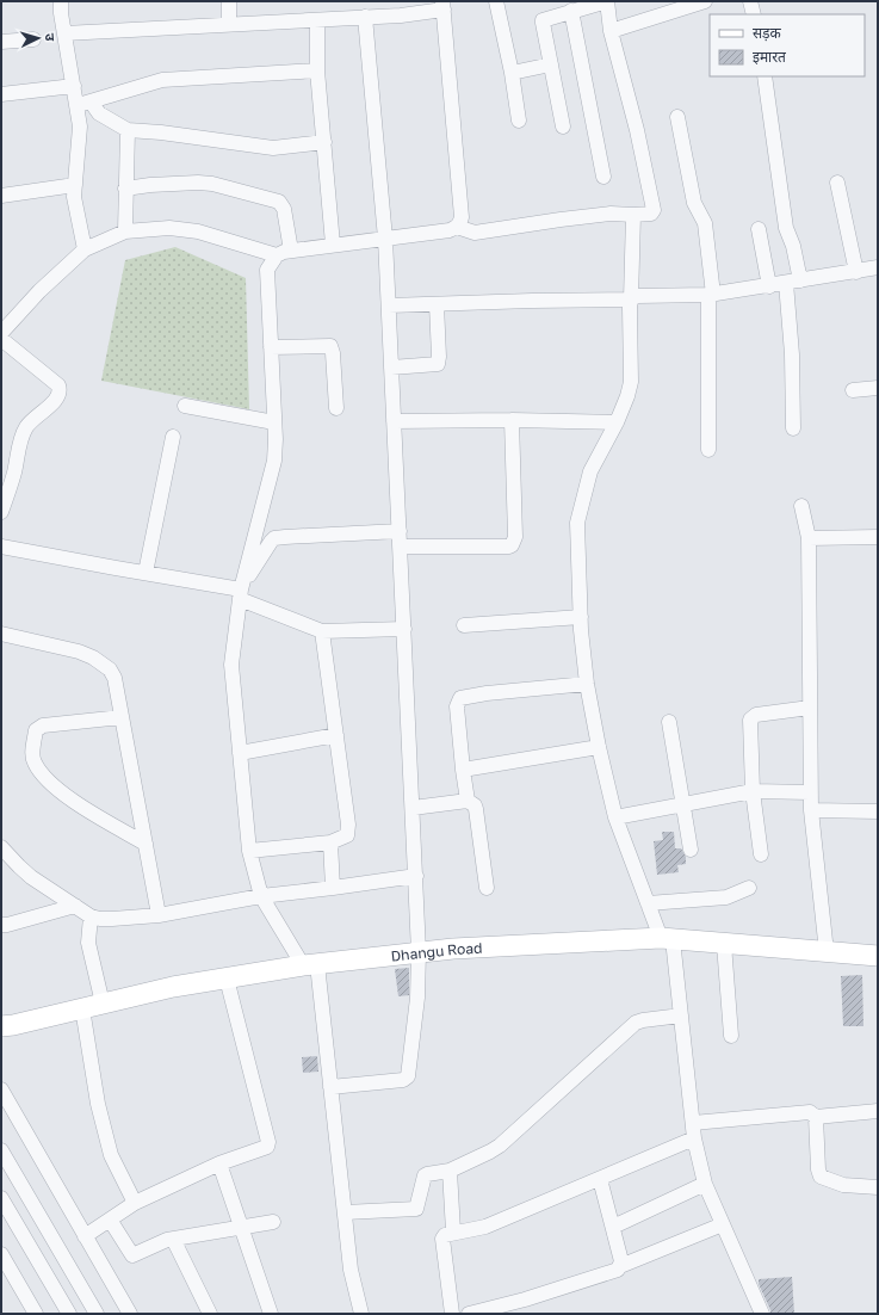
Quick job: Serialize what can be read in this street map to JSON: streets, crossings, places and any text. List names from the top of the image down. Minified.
{"streets":{"street":["Dhangu Road"]},"legend":["सड़क","इमारत"],"north":"right"}
